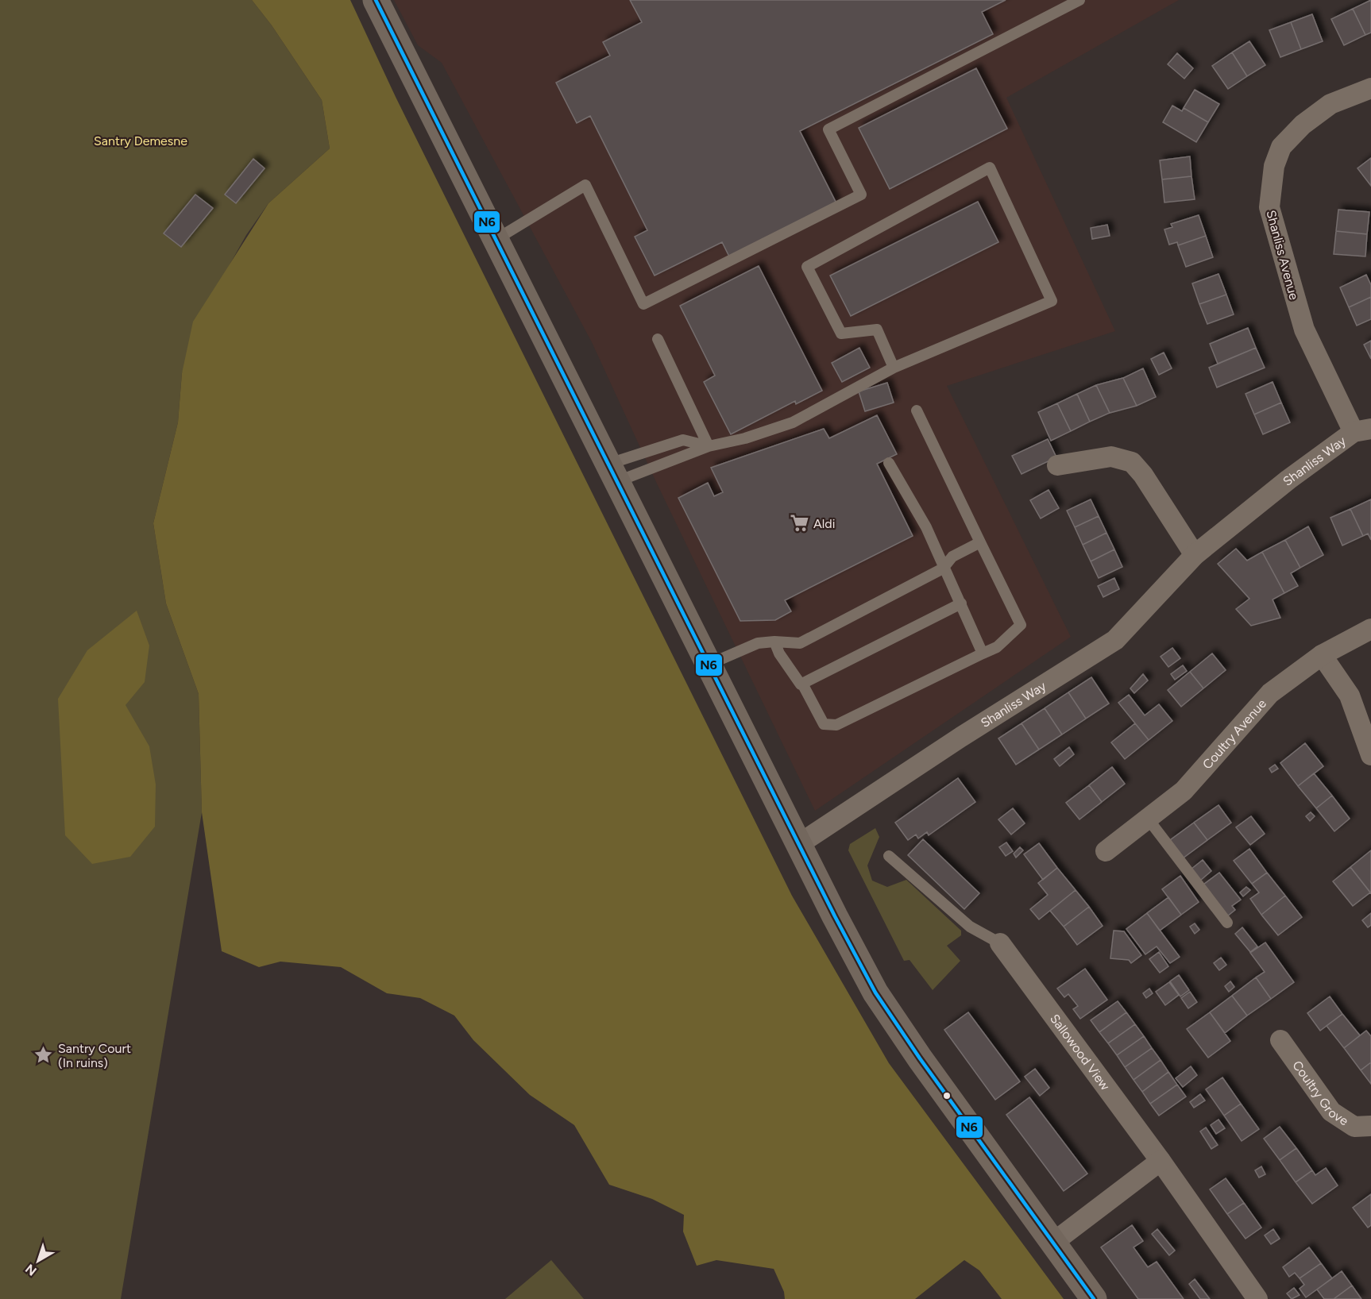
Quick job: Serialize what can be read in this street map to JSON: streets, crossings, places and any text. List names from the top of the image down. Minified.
{"streets":{"street":["Shanliss Avenue","Shanliss Way","Coultry Avenue","Sallowood View","Coultry Grove"]},"crossings":[["Shanliss Avenue","Shanliss Way"]],"parks":["Santry Demesne"],"places":{"supermarket":["Aldi"],"place":["Santry Court (In ruins)"]},"lines":["transit line N6"],"north":"bottom left"}
